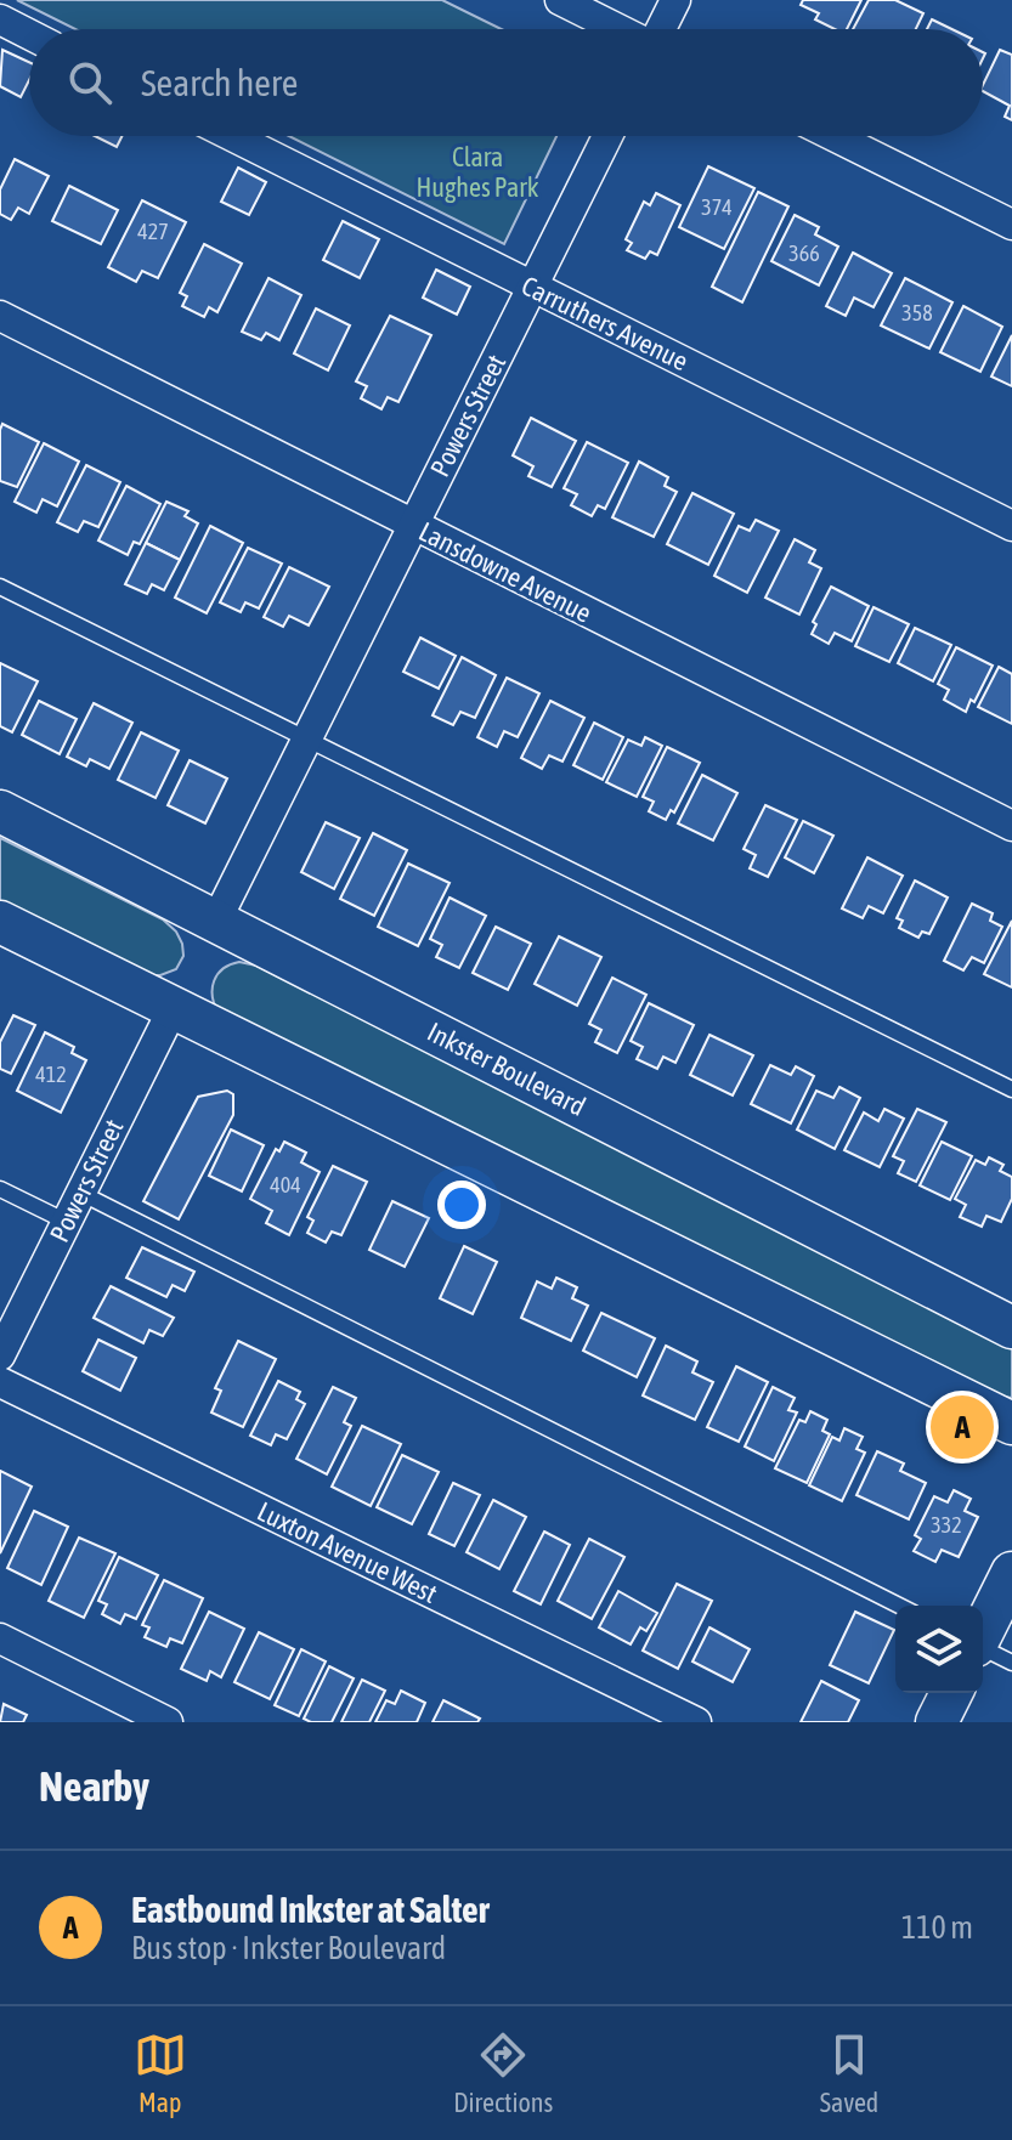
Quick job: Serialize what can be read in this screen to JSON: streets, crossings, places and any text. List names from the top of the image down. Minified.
{"streets":{"main road":["Inkster Boulevard"],"street":["Carruthers Avenue","Powers Street","Lansdowne Avenue","Luxton Avenue West"]},"crossings":[["Carruthers Avenue","Powers Street"],["Powers Street","Lansdowne Avenue"],["Powers Street","Inkster Boulevard"]],"parks":["Clara Hughes Park"],"house_numbers":["374","427","366","358","412","404","332"],"page":{"search":"Search here","pins":"A","heading":"Nearby","list":[{"mark":"A","name":"Eastbound Inkster at Salter","note":"Bus stop · Inkster Boulevard","value":"110 m"}],"nav":["Map","Directions","Saved"]}}
